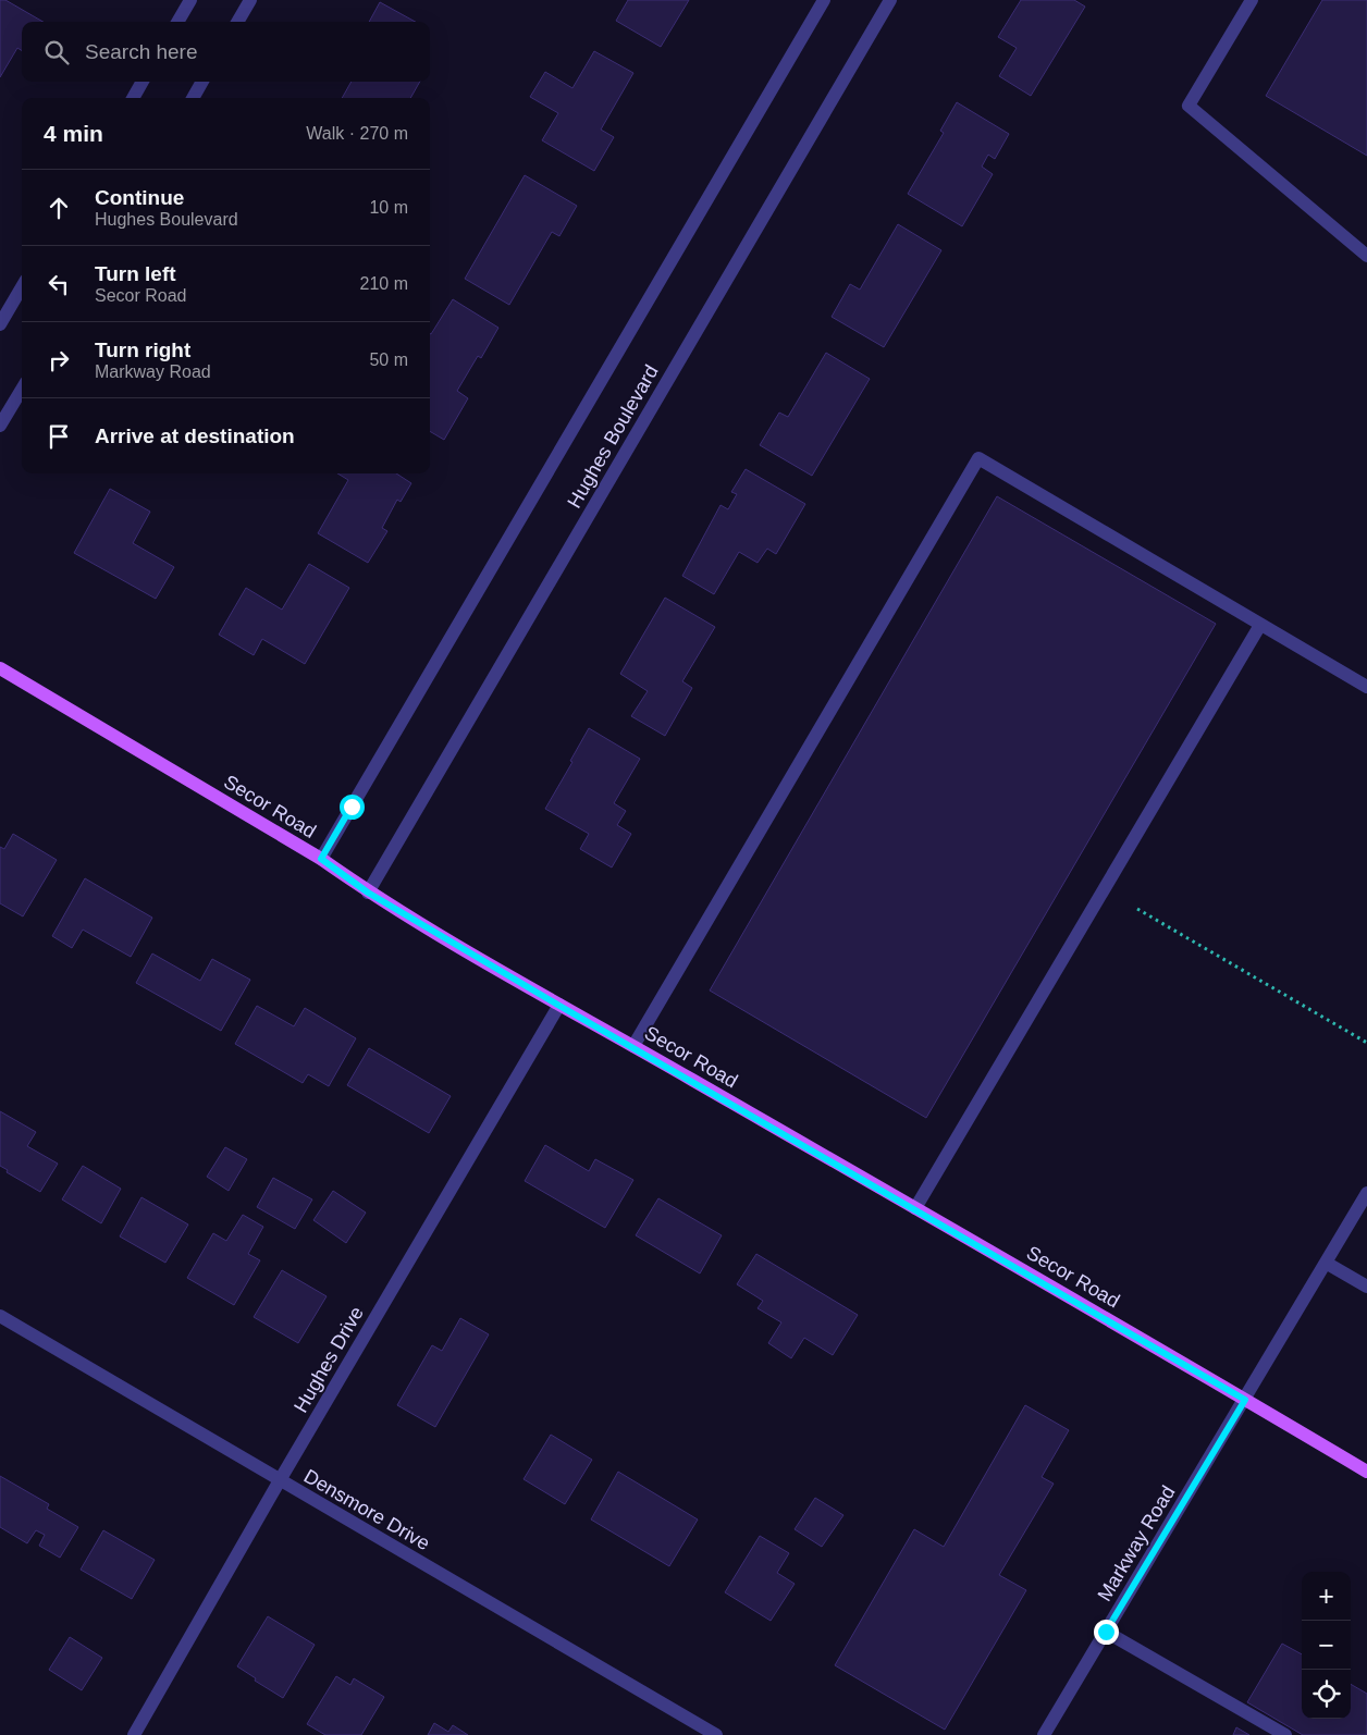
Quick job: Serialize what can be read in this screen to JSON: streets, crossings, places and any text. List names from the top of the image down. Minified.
{"streets":{"main road":["Secor Road"],"street":["Hughes Boulevard","Hughes Drive","Densmore Drive","Markway Road"]},"crossings":[["Hughes Boulevard","Secor Road"],["Secor Road","Hughes Drive"],["Secor Road","Markway Road"],["Hughes Drive","Densmore Drive"]],"page":{"search":"Search here","heading":["4 min","Walk · 270 m"],"list":[["Continue","Hughes Boulevard","10 m"],["Turn left","Secor Road","210 m"],["Turn right","Markway Road","50 m"],"Arrive at destination"],"map_buttons":["+","−"]}}
